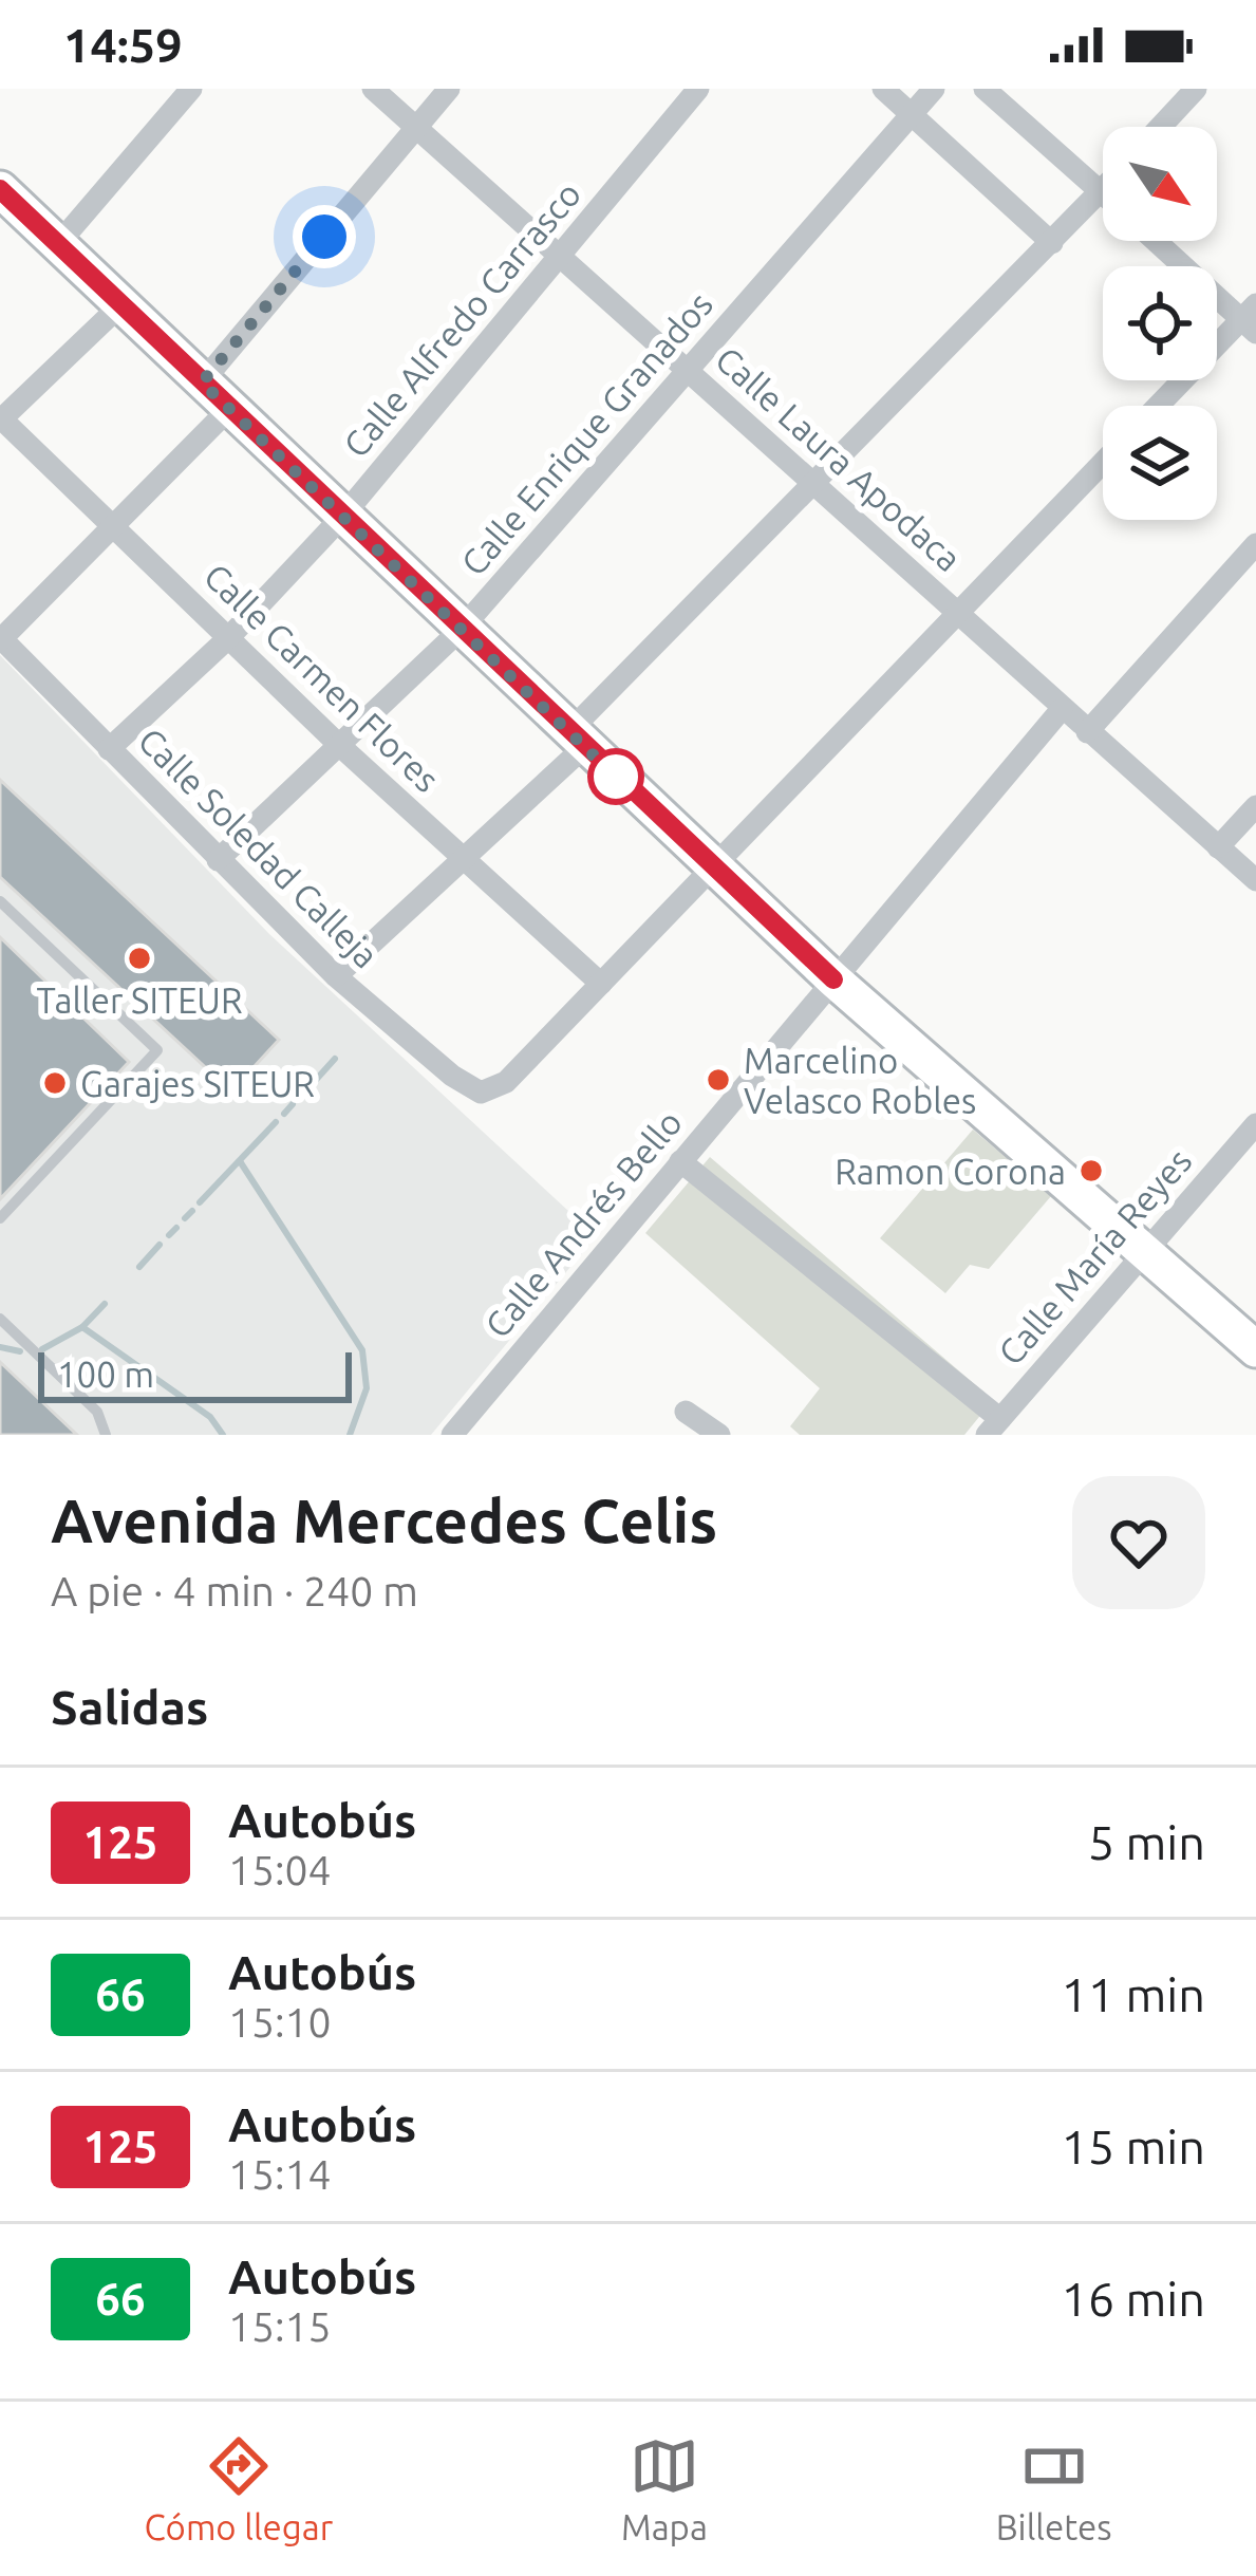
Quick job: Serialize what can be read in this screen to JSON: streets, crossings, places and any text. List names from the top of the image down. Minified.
{"streets":{"street":["Calle Alfredo Carrasco","Calle Enrique Granados","Calle Laura Apodaca","Calle Carmen Flores","Calle Soledad Calleja","Calle Andrés Bello","Calle María Reyes"]},"crossings":[["Calle Alfredo Carrasco","Calle Laura Apodaca"],["Calle Alfredo Carrasco","Calle Carmen Flores"],["Calle Alfredo Carrasco","Calle Soledad Calleja"],["Calle Enrique Granados","Calle Laura Apodaca"],["Calle Enrique Granados","Calle Carmen Flores"],["Calle Enrique Granados","Calle Soledad Calleja"],["Calle Laura Apodaca","Calle Andrés Bello"],["Calle Carmen Flores","Calle Soledad Calleja"]],"places":["Taller SITEUR","Marcelino Velasco Robles","Garajes SITEUR","Ramon Corona"],"lines":["bus line 125"],"scale_bar":"100 m","north":"bottom right","page":{"status":"14:59","scale":"100 m","heading":[["Avenida Mercedes Celis","A pie · 4 min · 240 m"],"Salidas"],"list":[{"mark":"125","name":"Autobús","note":"15:04","value":"5 min"},{"mark":"66","name":"Autobús","note":"15:10","value":"11 min"},{"mark":"125","name":"Autobús","note":"15:14","value":"15 min"},{"mark":"66","name":"Autobús","note":"15:15","value":"16 min"}],"tabs":["Cómo llegar","Mapa","Billetes"]}}
